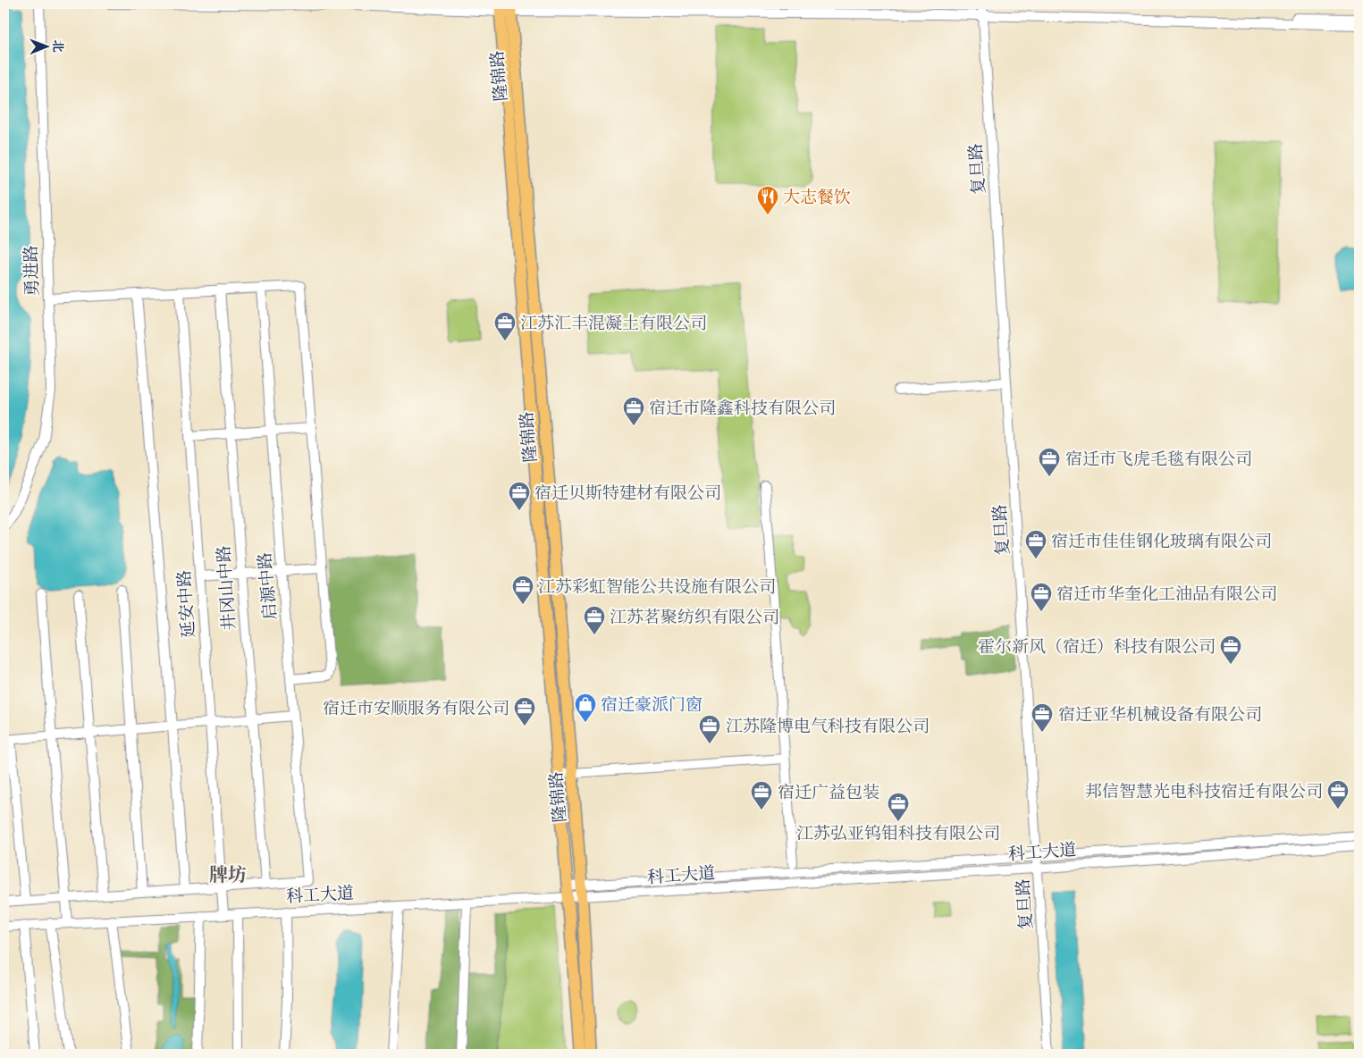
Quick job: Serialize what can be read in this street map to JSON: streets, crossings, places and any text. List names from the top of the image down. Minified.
{"streets":{"main road":["隆锦路"],"street":["复旦路","勇进路","启源中路","井冈山中路","延安中路","科工大道"]},"crossings":[["隆锦路","科工大道"],["复旦路","科工大道"],["启源中路","井冈山中路"],["延安中路","科工大道"]],"districts":["牌坊"],"places":{"restaurant":["大志餐饮"],"office":["江苏汇丰混凝土有限公司","宿迁市隆鑫科技有限公司","宿迁市飞虎毛毯有限公司","宿迁贝斯特建材有限公司","宿迁市佳佳钢化玻璃有限公司","江苏彩虹智能公共设施有限公司","宿迁市华奎化工油品有限公司","江苏茗聚纺织有限公司","霍尔新风（宿迁）科技有限公司","宿迁市安顺服务有限公司","宿迁亚华机械设备有限公司","江苏隆博电气科技有限公司","邦信智慧光电科技宿迁有限公司","宿迁广益包装","江苏弘亚钨钼科技有限公司"],"shop":["宿迁豪派门窗"]},"north":"right"}
